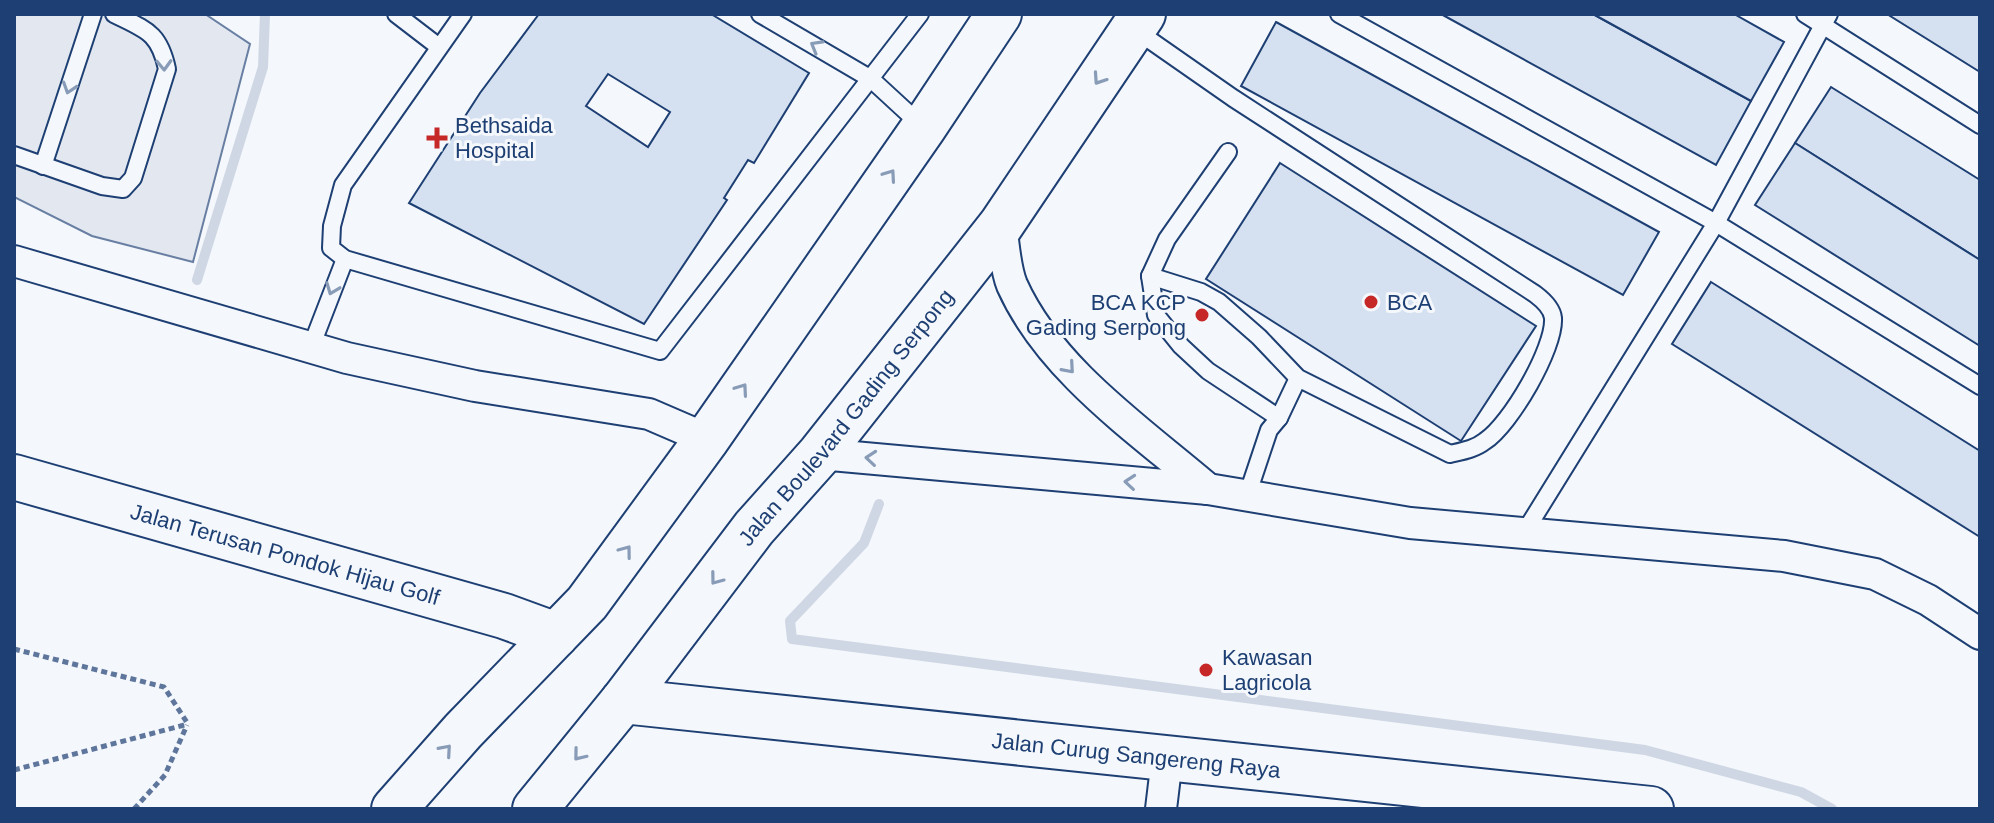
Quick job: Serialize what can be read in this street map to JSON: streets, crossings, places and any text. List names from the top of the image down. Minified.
{"streets":{"main road":["Jalan Boulevard Gading Serpong","Jalan Terusan Pondok Hijau Golf","Jalan Curug Sangereng Raya"]},"crossings":[["Jalan Boulevard Gading Serpong","Jalan Curug Sangereng Raya"]],"places":{"health":["Bethsaida Hospital"],"other":["BCA","BCA KCP Gading Serpong","Kawasan Lagricola"]}}
